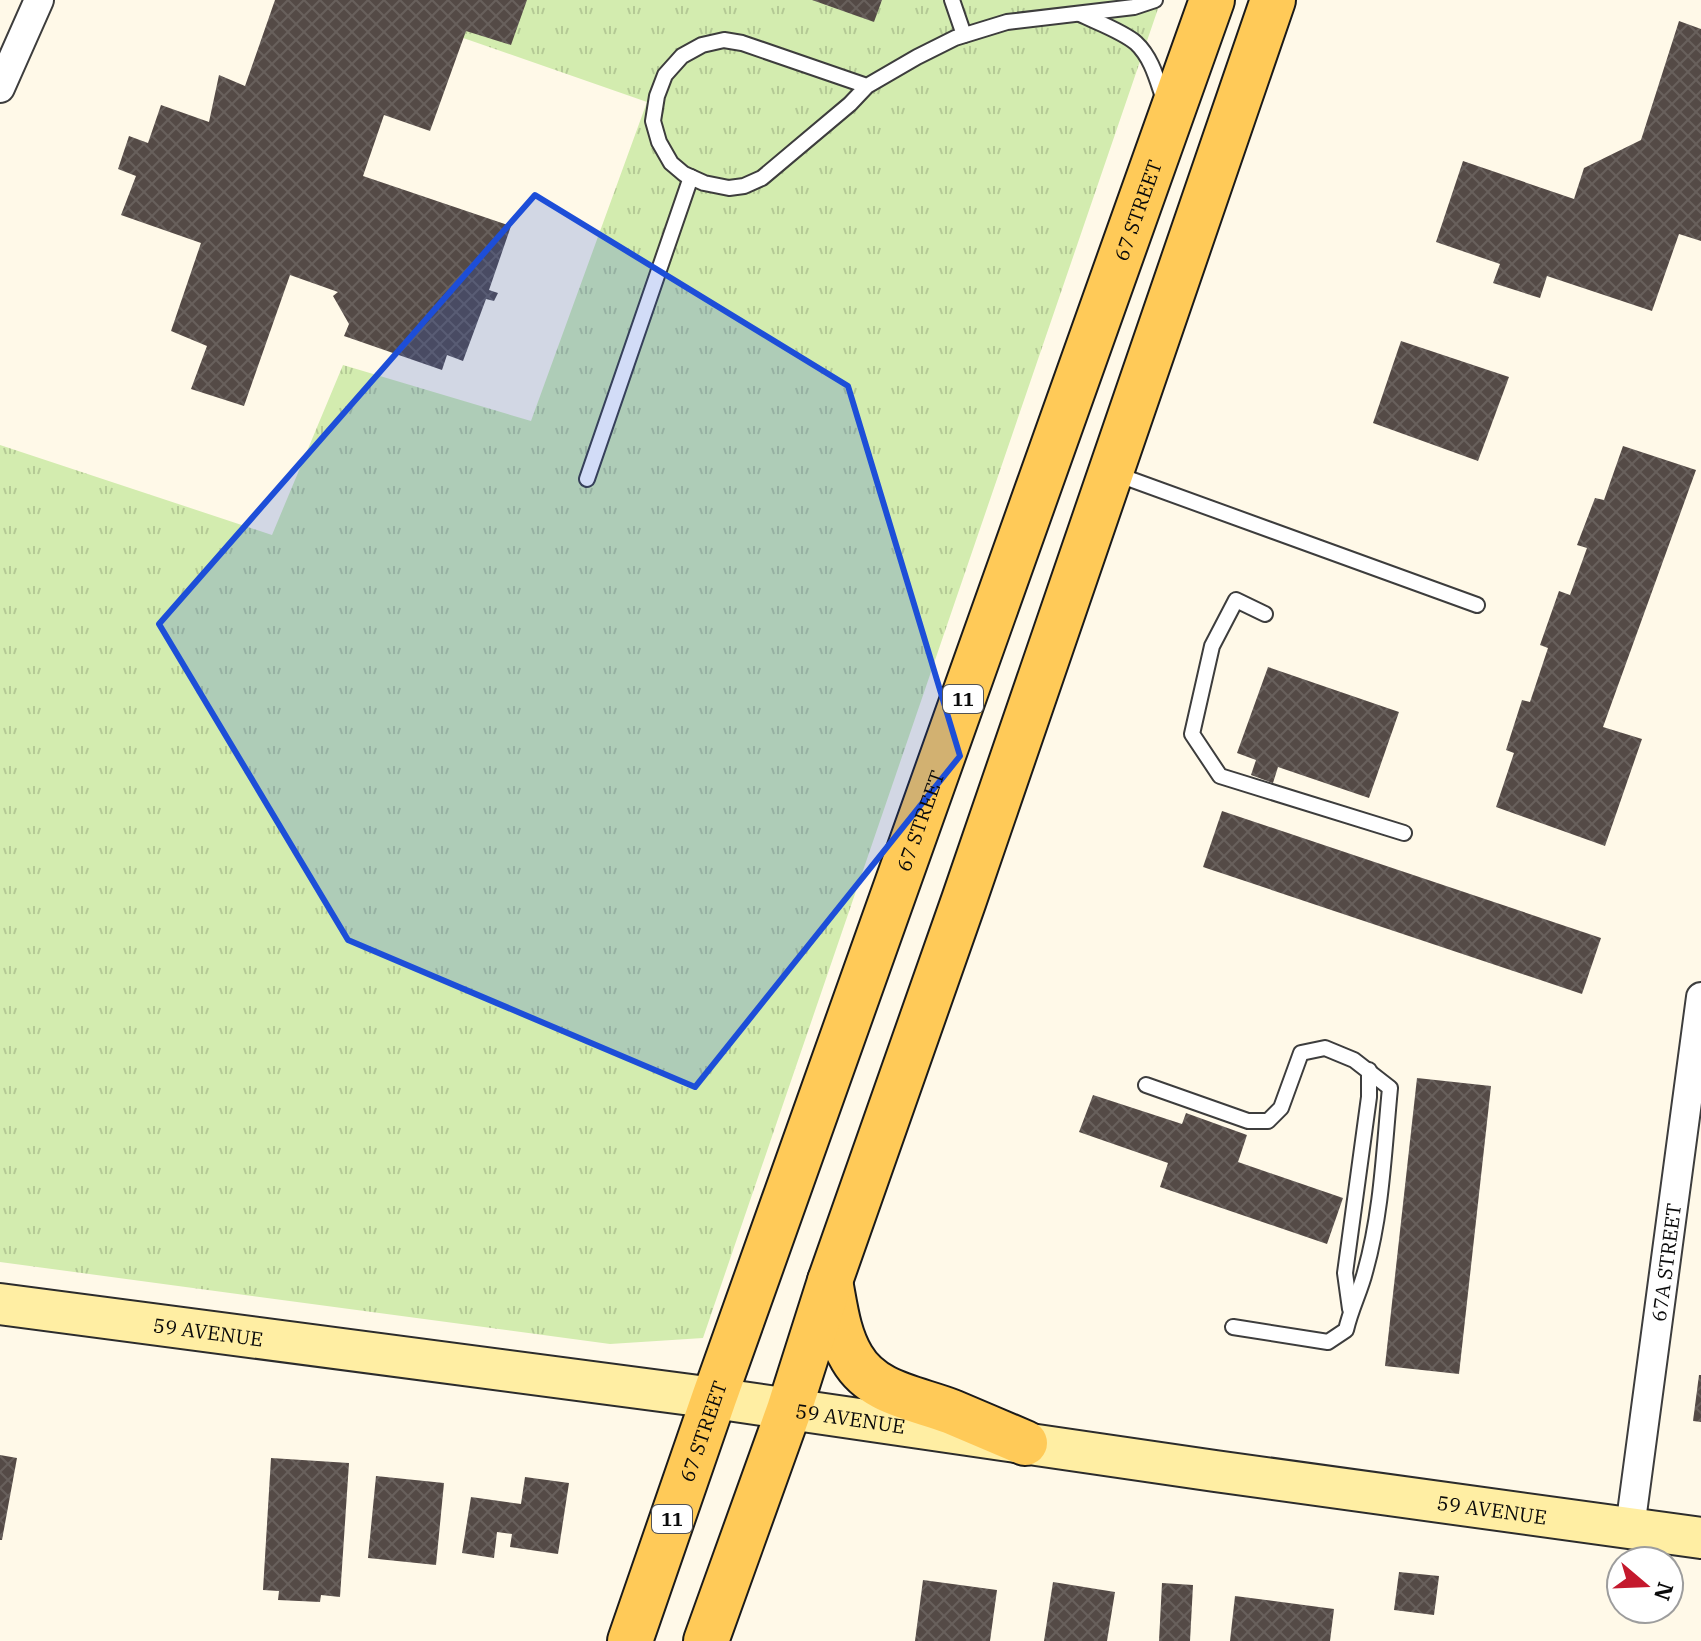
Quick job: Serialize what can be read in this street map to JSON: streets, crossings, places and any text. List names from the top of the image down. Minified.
{"streets":{"main road":["67 STREET","11"],"street":["67A STREET","59 AVENUE"]},"crossings":[["67 STREET","59 AVENUE"],["67A STREET","59 AVENUE"]],"north":"right"}
